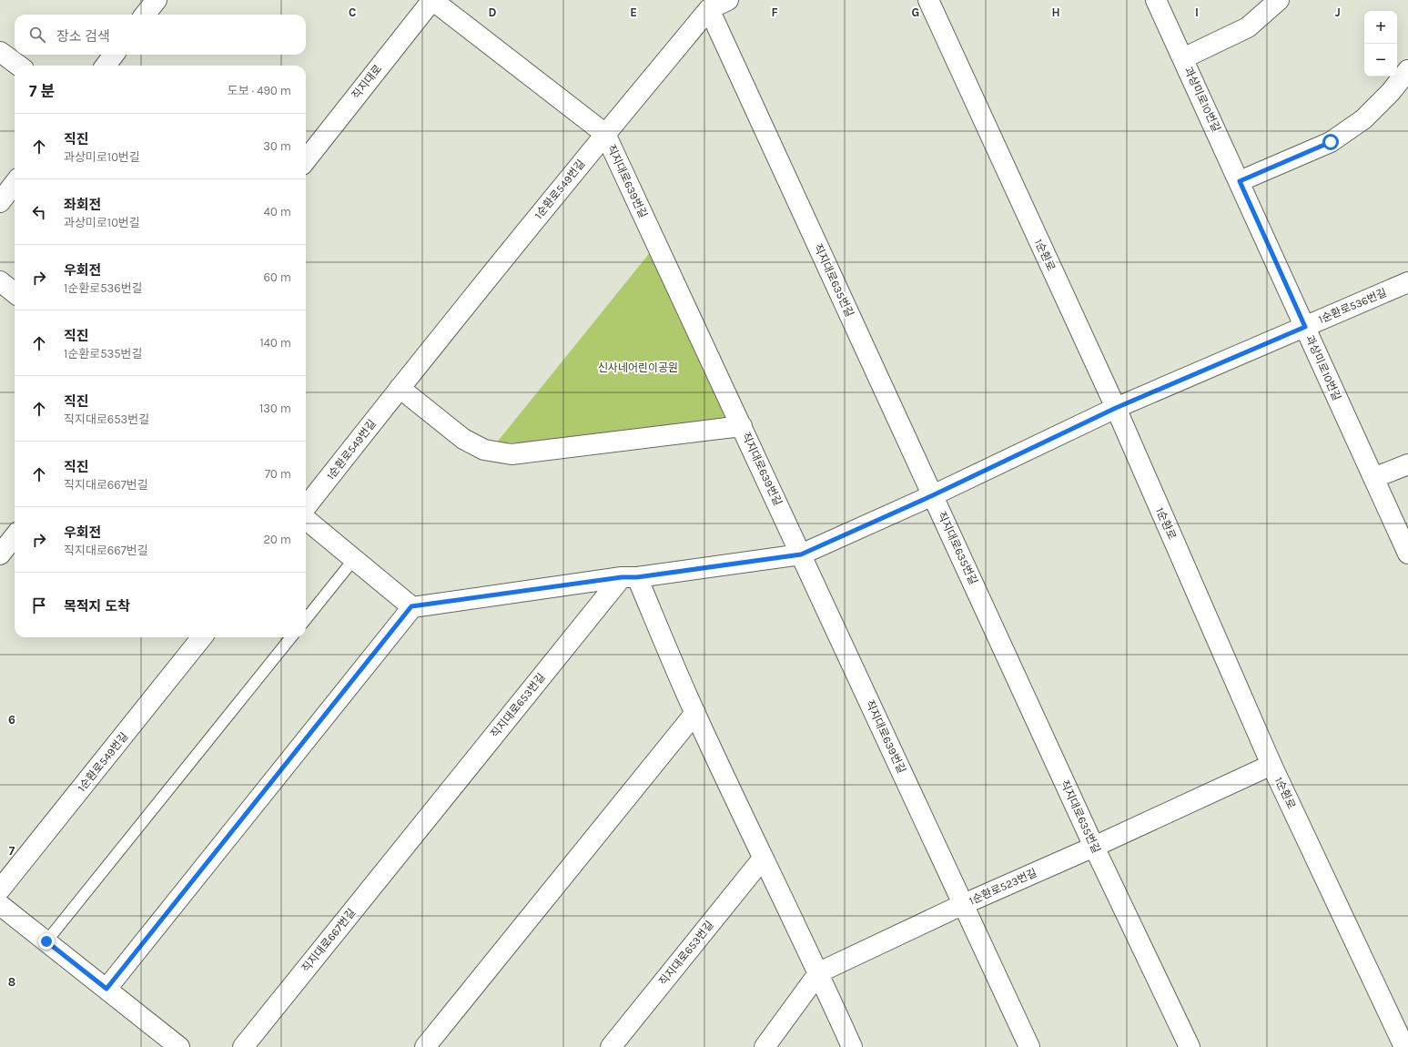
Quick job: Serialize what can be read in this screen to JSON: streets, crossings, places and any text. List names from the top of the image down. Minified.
{"streets":{"street":["직지대로","과상미로10번길","직지대로639번길","1순환로549번길","1순환로","직지대로635번길","1순환로536번길","직지대로653번길","1순환로523번길","직지대로667번길"]},"crossings":[["직지대로","직지대로639번길"],["과상미로10번길","1순환로536번길"],["직지대로639번길","1순환로549번길"],["직지대로639번길","1순환로536번길"],["직지대로639번길","1순환로523번길"],["1순환로549번길","직지대로635번길"],["1순환로","1순환로536번길"],["1순환로","1순환로523번길"],["직지대로635번길","1순환로536번길"],["직지대로635번길","1순환로523번길"],["1순환로536번길","직지대로653번길"],["직지대로653번길","직지대로667번길"]],"parks":["신사네어린이공원"],"page":{"map_buttons":["+","−"],"search":"장소 검색","heading":["7 분","도보 · 490 m"],"list":[["직진","과상미로10번길","30 m"],["좌회전","과상미로10번길","40 m"],["우회전","1순환로536번길","60 m"],["직진","1순환로535번길","140 m"],["직진","직지대로653번길","130 m"],["직진","직지대로667번길","70 m"],["우회전","직지대로667번길","20 m"],"목적지 도착"]},"grid":{"columns":["C","D","E","F","G","H","I","J"],"rows":["6","7","8"]}}
